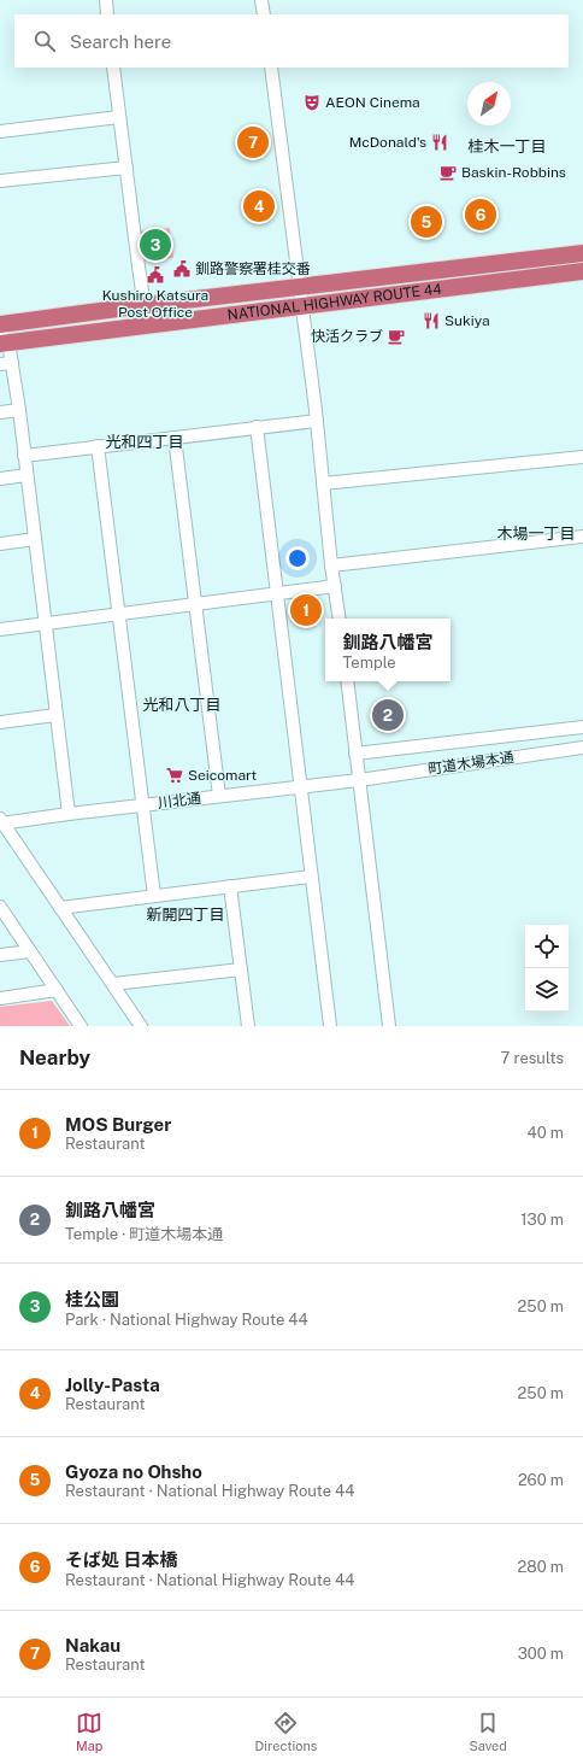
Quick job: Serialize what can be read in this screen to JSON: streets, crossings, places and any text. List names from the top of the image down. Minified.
{"streets":{"highway":["NATIONAL HIGHWAY ROUTE 44"],"street":["町道木場本通","川北通"]},"crossings":[["町道木場本通","川北通"]],"districts":["桂木一丁目","光和四丁目","木場一丁目","光和八丁目","新開四丁目"],"places":{"theatre":["AEON Cinema"],"restaurant":["McDonald's","Sukiya"],"cafe":["Baskin-Robbins","快活クラブ"],"public building":["釧路警察署桂交番","Kushiro Katsura Post Office"],"supermarket":["Seicomart"]},"north":"top right","page":{"search":"Search here","pins":["7","4","6","5","3","1","2"],"popup":["釧路八幡宮","Temple"],"heading":["Nearby","7 results"],"list":[{"mark":"1","name":"MOS Burger","note":"Restaurant","value":"40 m"},{"mark":"2","name":"釧路八幡宮","note":"Temple · 町道木場本通","value":"130 m"},{"mark":"3","name":"桂公園","note":"Park · National Highway Route 44","value":"250 m"},{"mark":"4","name":"Jolly-Pasta","note":"Restaurant","value":"250 m"},{"mark":"5","name":"Gyoza no Ohsho","note":"Restaurant · National Highway Route 44","value":"260 m"},{"mark":"6","name":"そば処 日本橋","note":"Restaurant · National Highway Route 44","value":"280 m"},{"mark":"7","name":"Nakau","note":"Restaurant","value":"300 m"}],"nav":["Map","Directions","Saved"]}}
